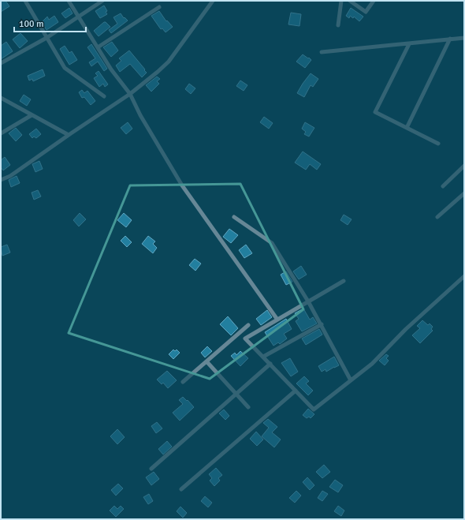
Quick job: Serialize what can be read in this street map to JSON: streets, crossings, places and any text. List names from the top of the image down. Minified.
{"scale_bar":"100 m"}
